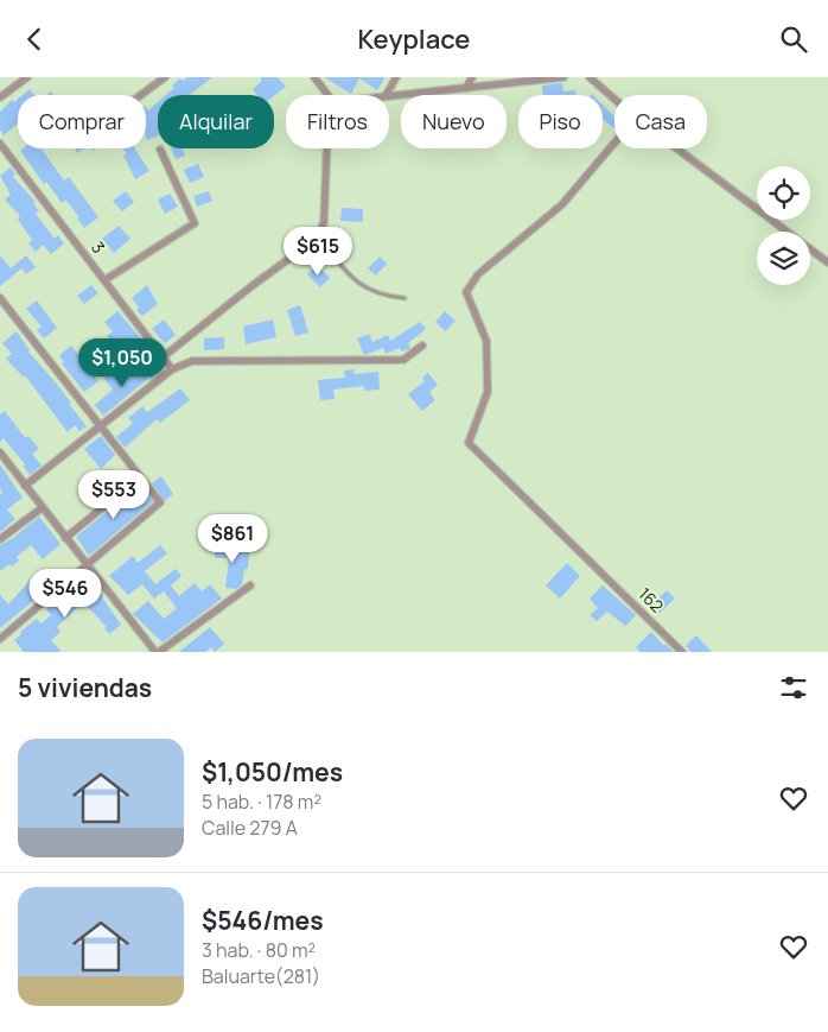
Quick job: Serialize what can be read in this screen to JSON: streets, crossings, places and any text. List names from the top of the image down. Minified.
{"streets":{"street":["3","162"]},"page":{"header":"Keyplace","chip":["Comprar","Alquilar","Filtros","Nuevo","Piso","Casa"],"price":["$615","$1,050","$553","$861","$546"],"heading":"5 viviendas","list":[{"name":"$1,050/mes","note":"5 hab. · 178 m² · Calle 279 A"},{"name":"$546/mes","note":"3 hab. · 80 m² · Baluarte(281)"}]}}
